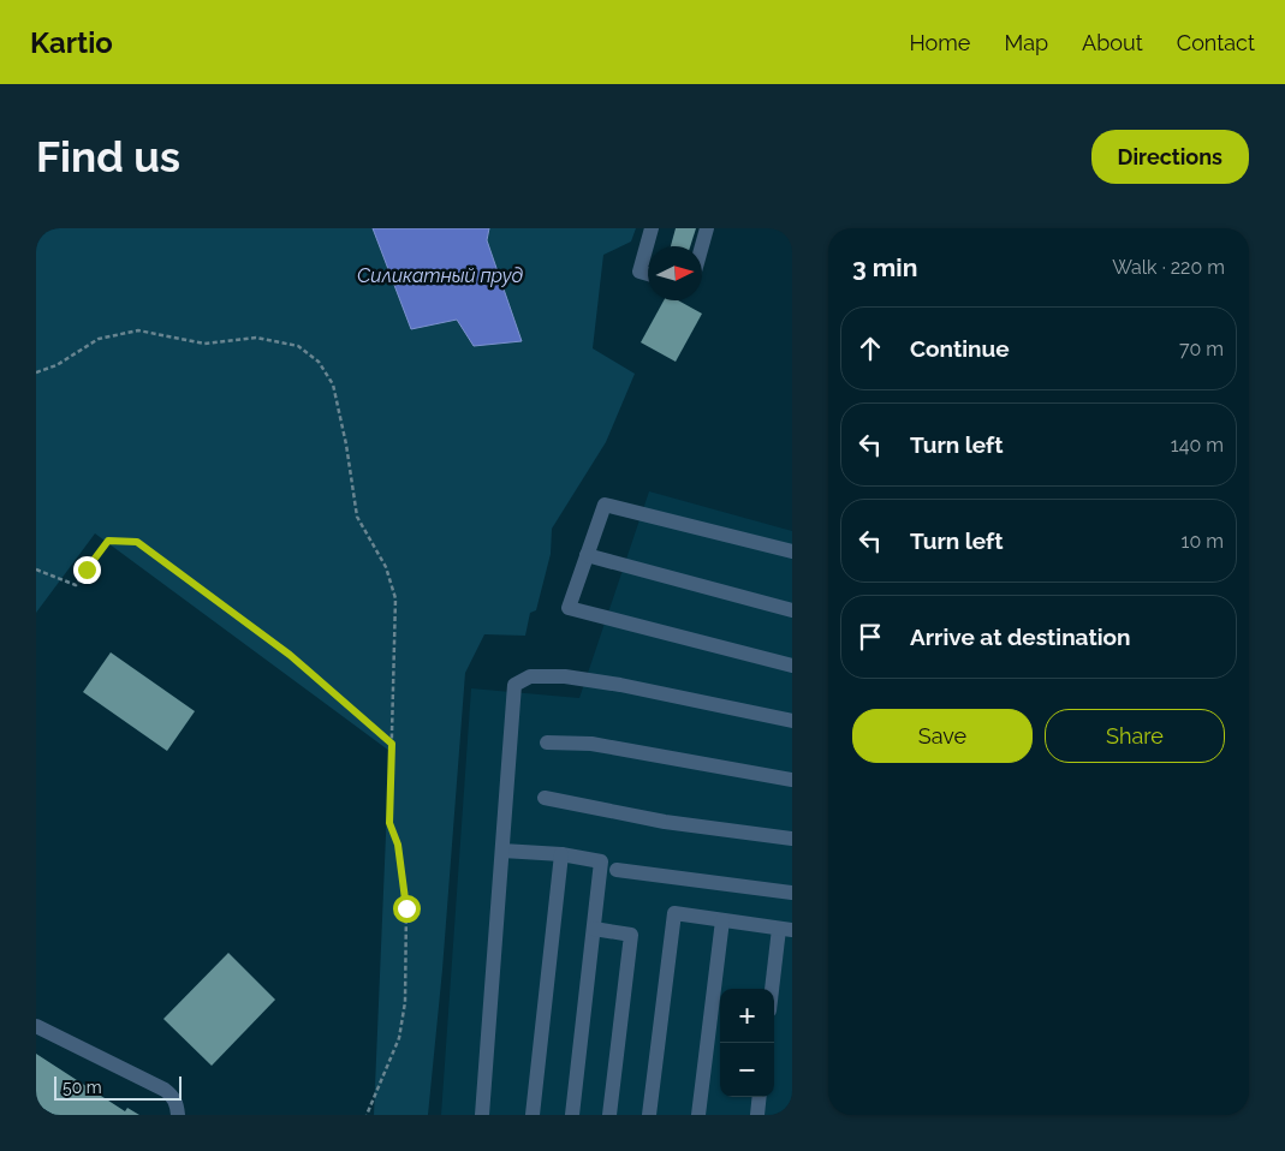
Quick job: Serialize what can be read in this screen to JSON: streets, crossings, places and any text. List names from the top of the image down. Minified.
{"water":["Силикатный пруд"],"scale_bar":"50 m","north":"right","page":{"header":"Kartio","nav":["Home","Map","About","Contact"],"buttons":["Directions",["Save","Share"]],"title":"Find us","heading":["3 min","Walk · 220 m"],"list":[["Continue","70 m"],["Turn left","140 m"],["Turn left","10 m"],"Arrive at destination"],"map_buttons":["+","−"],"scale":"50 m"}}
